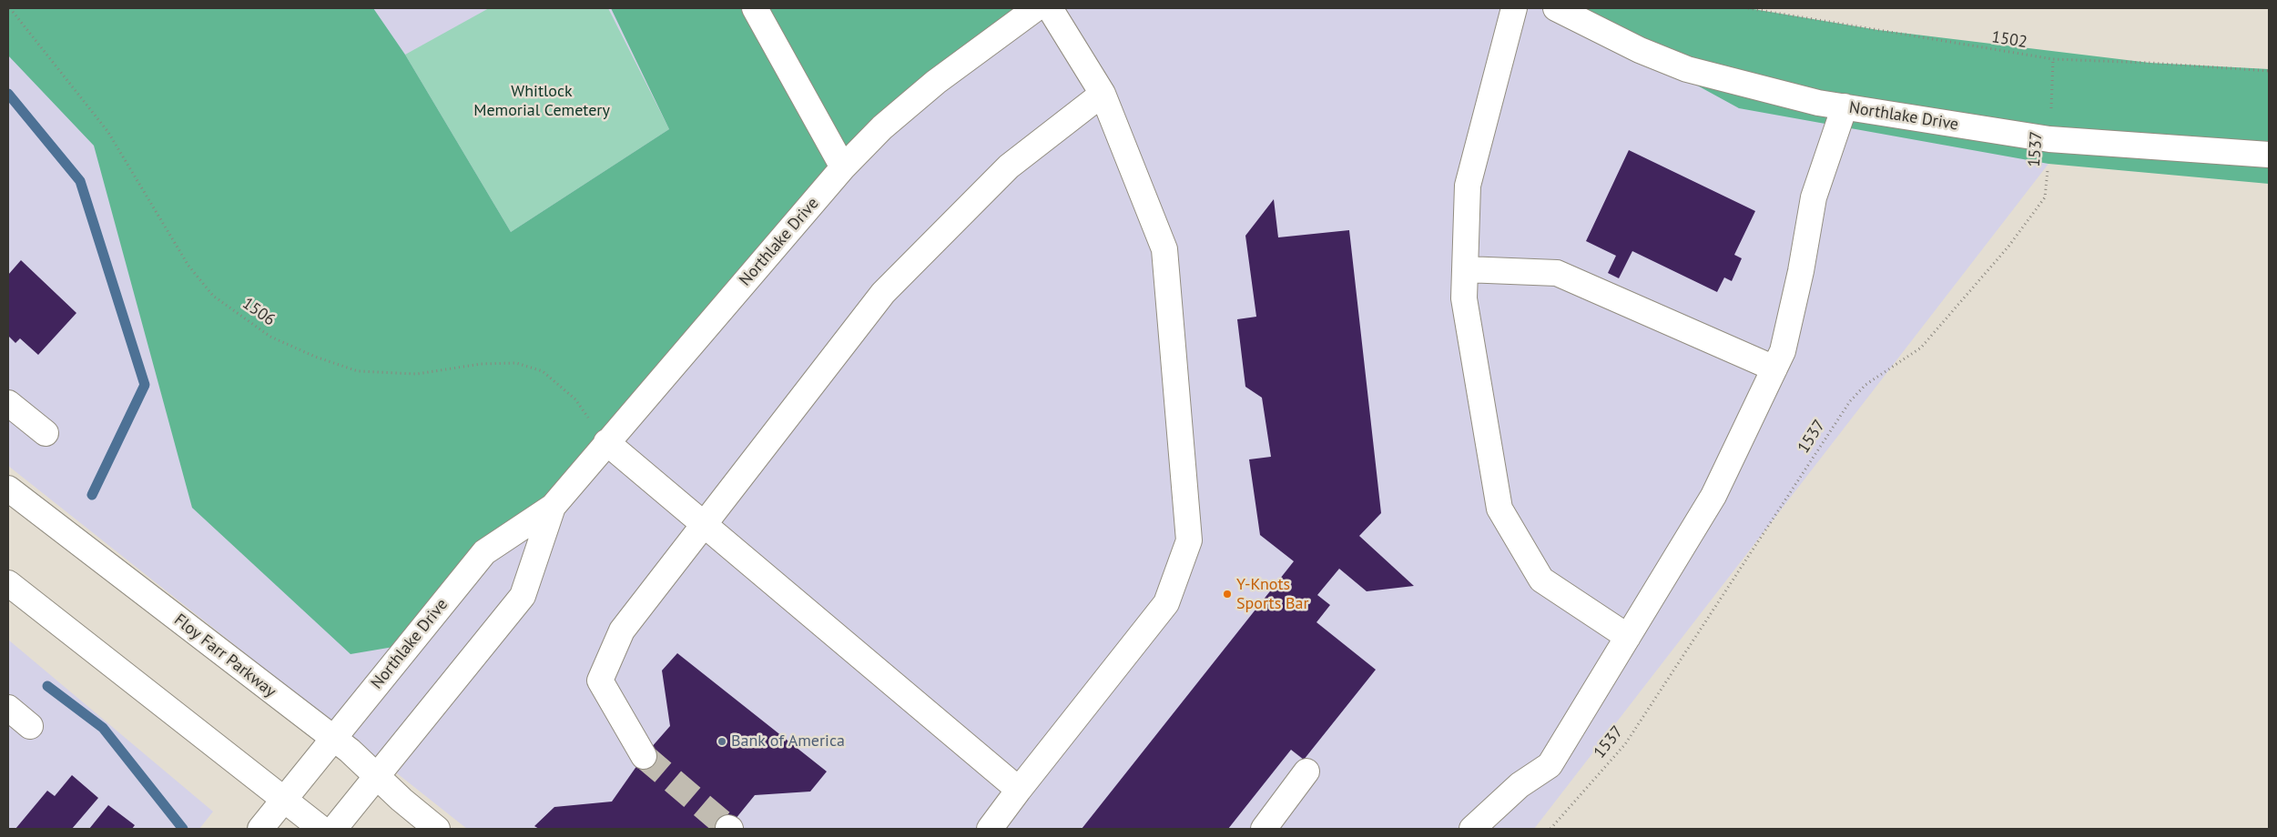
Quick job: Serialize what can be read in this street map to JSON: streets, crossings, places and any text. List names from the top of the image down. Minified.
{"streets":{"street":["Northlake Drive","Floy Farr Parkway"],"path":["1502","1537","1506"]},"crossings":[["1502","1537"],["Northlake Drive","1537"],["Northlake Drive","1506"],["Northlake Drive","Floy Farr Parkway"]],"parks":["Whitlock Memorial Cemetery"],"places":["Y-Knots Sports Bar","Bank of America"]}
